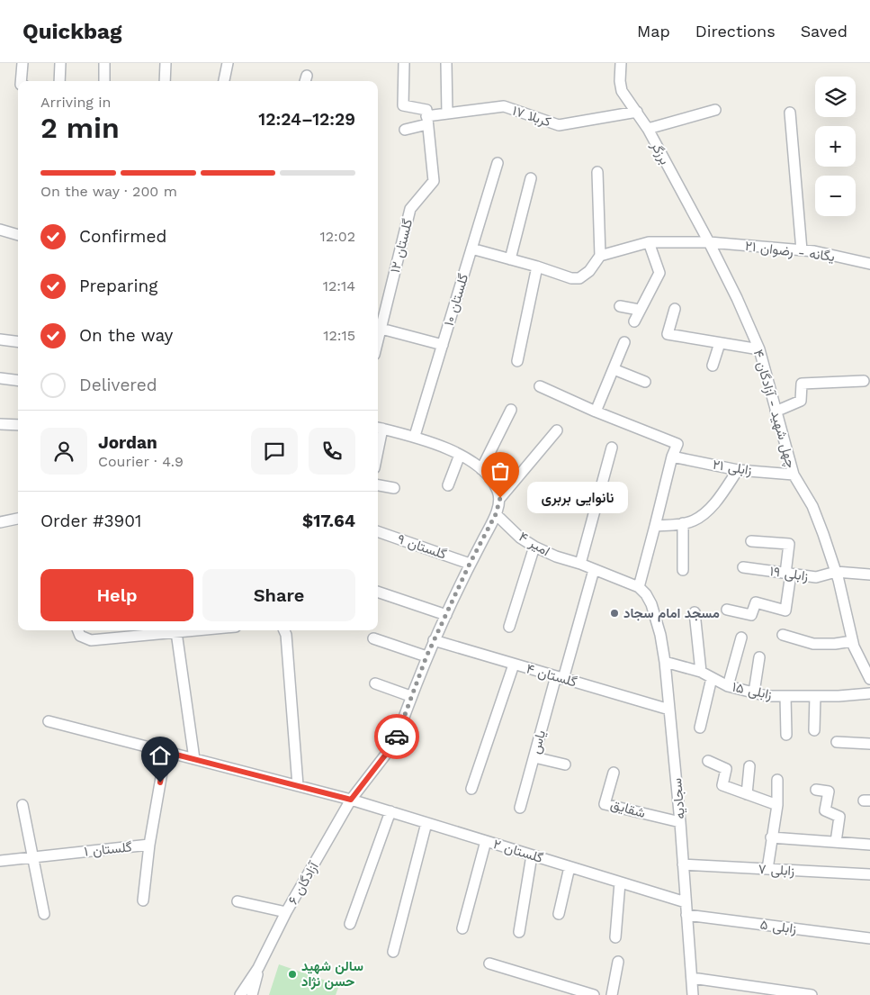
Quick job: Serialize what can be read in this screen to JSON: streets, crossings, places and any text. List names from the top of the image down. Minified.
{"streets":{"street":["کربلا ۱۷","برزگر","گلستان ۱۲","یگانه - رضوان ۲۱","گلستان ۱۰","چهل شهید - آزادگان ۴","زابلی ۲۱","امیر ۴","گلستان ۹","زابلی ۱۹","گلستان ۴","زابلی ۱۵","یاس","سجادیه","شقایق","گلستان ۱","گلستان ۲","زابلی ۷","آزادگان ۶","زابلی ۵"]},"crossings":[["کربلا ۱۷","برزگر"],["کربلا ۱۷","گلستان ۱۲"],["برزگر","یگانه - رضوان ۲۱"],["برزگر","چهل شهید - آزادگان ۴"],["یگانه - رضوان ۲۱","چهل شهید - آزادگان ۴"],["چهل شهید - آزادگان ۴","زابلی ۲۱"],["چهل شهید - آزادگان ۴","زابلی ۱۹"],["امیر ۴","یاس"],["امیر ۴","سجادیه"],["امیر ۴","آزادگان ۶"],["گلستان ۹","آزادگان ۶"],["گلستان ۴","یاس"],["گلستان ۴","سجادیه"],["گلستان ۴","آزادگان ۶"],["زابلی ۱۵","سجادیه"],["سجادیه","شقایق"],["سجادیه","گلستان ۲"],["سجادیه","زابلی ۷"],["سجادیه","زابلی ۵"],["گلستان ۲","آزادگان ۶"]],"places":["نانوایی بربری","مسجد امام سجاد","سالن شهید حسن نژاد"],"page":{"header":"Quickbag","nav":["Map","Directions","Saved"],"map_buttons":["+","−"],"heading":["2 min","Arriving in","12:24–12:29"],"panel":["Jordan","Courier · 4.9","Order #3901","$17.64"],"bar":"On the way · 200 m","list":[["Confirmed","12:02"],["Preparing","12:14"],["On the way","12:15"],"Delivered"],"bubble":"نانوایی بربری","buttons":["Help","Share"]}}
